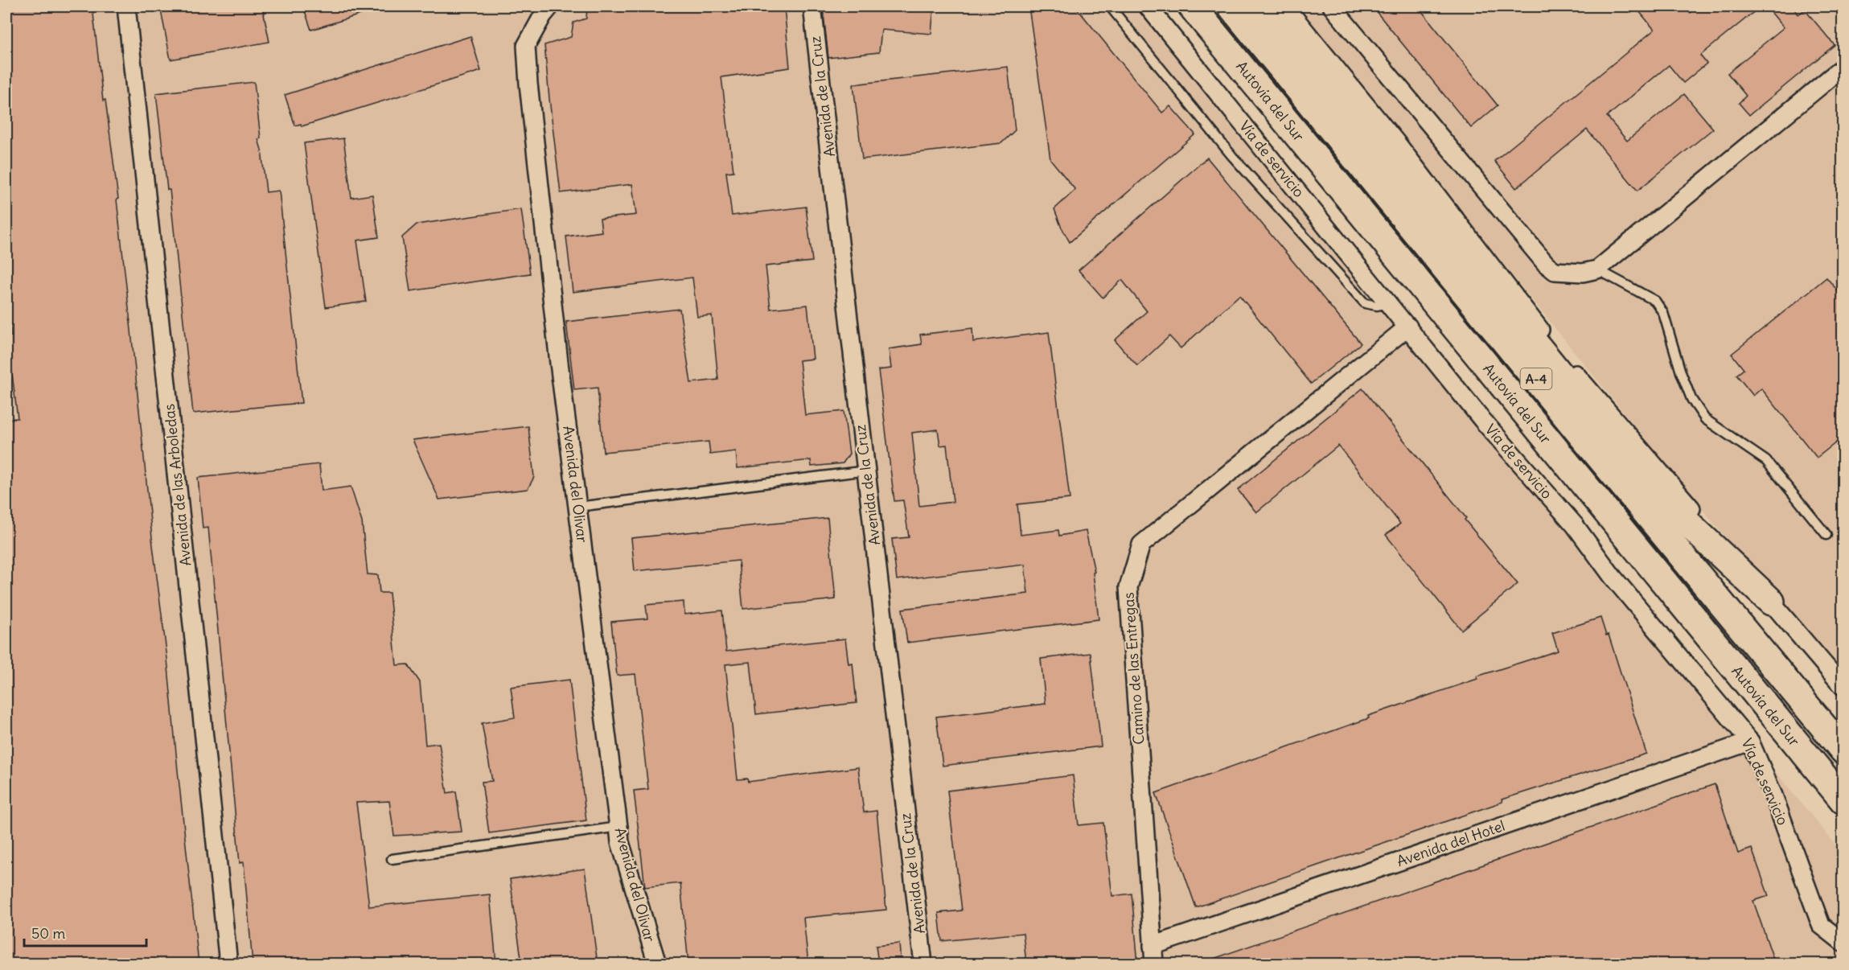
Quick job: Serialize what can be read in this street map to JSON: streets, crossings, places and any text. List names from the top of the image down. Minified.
{"streets":{"highway":["Autovía del Sur","A-4"],"street":["Avenida de la Cruz","Vía de servicio","Avenida del Olivar","Avenida de las Arboledas","Camino de las Entregas","Avenida del Hotel"]},"crossings":[["Vía de servicio","Camino de las Entregas"],["Vía de servicio","Avenida del Hotel"],["Camino de las Entregas","Avenida del Hotel"]],"scale_bar":"50 m"}
